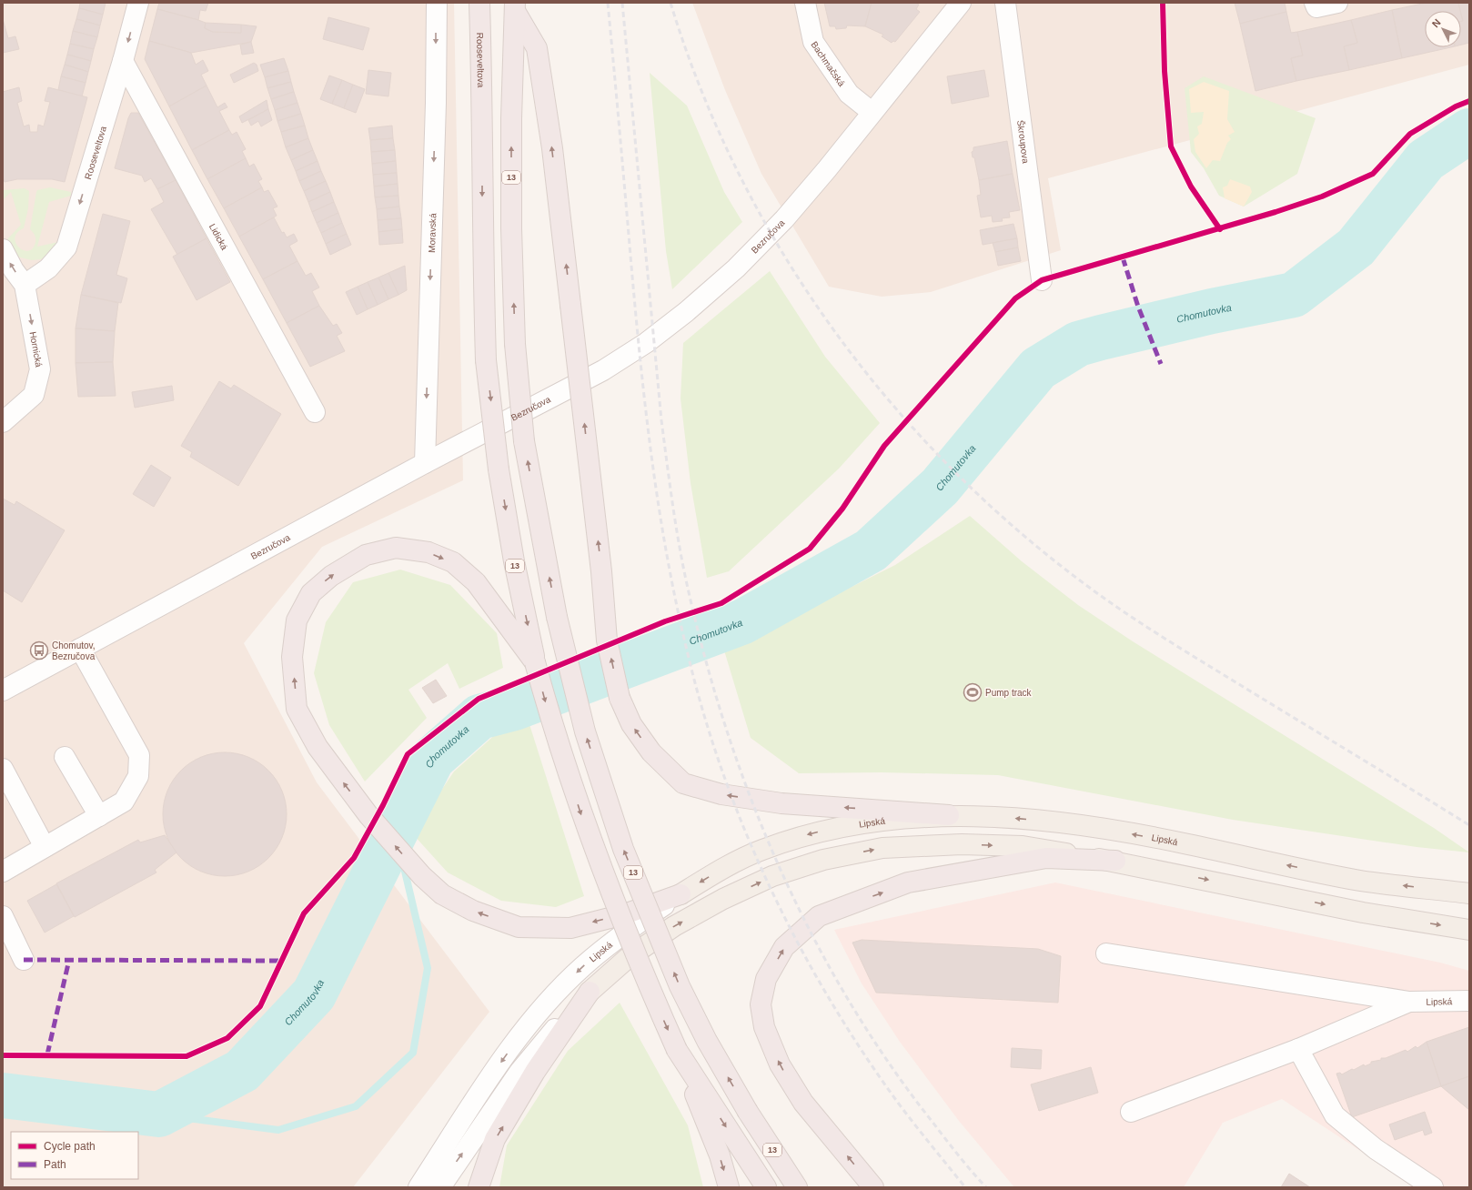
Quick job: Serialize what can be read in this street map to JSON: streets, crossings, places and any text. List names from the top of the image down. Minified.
{"streets":{"highway":["Rooseveltova","13"],"main road":["Lipská"],"street":["Bachmačská","Škroupova","Moravská","Lidická","Bezručova","Hornická"]},"crossings":[["Rooseveltova","13"],["Rooseveltova","Lidická"],["Rooseveltova","Hornická"],["Bachmačská","Bezručova"],["Moravská","Bezručova"]],"one_way":["Rooseveltova","Moravská","Hornická"],"water":["Chomutovka"],"places":{"bus stop":["Chomutov, Bezručova"],"sports":["Pump track"]},"legend":["Cycle path","Path"],"north":"top left"}
